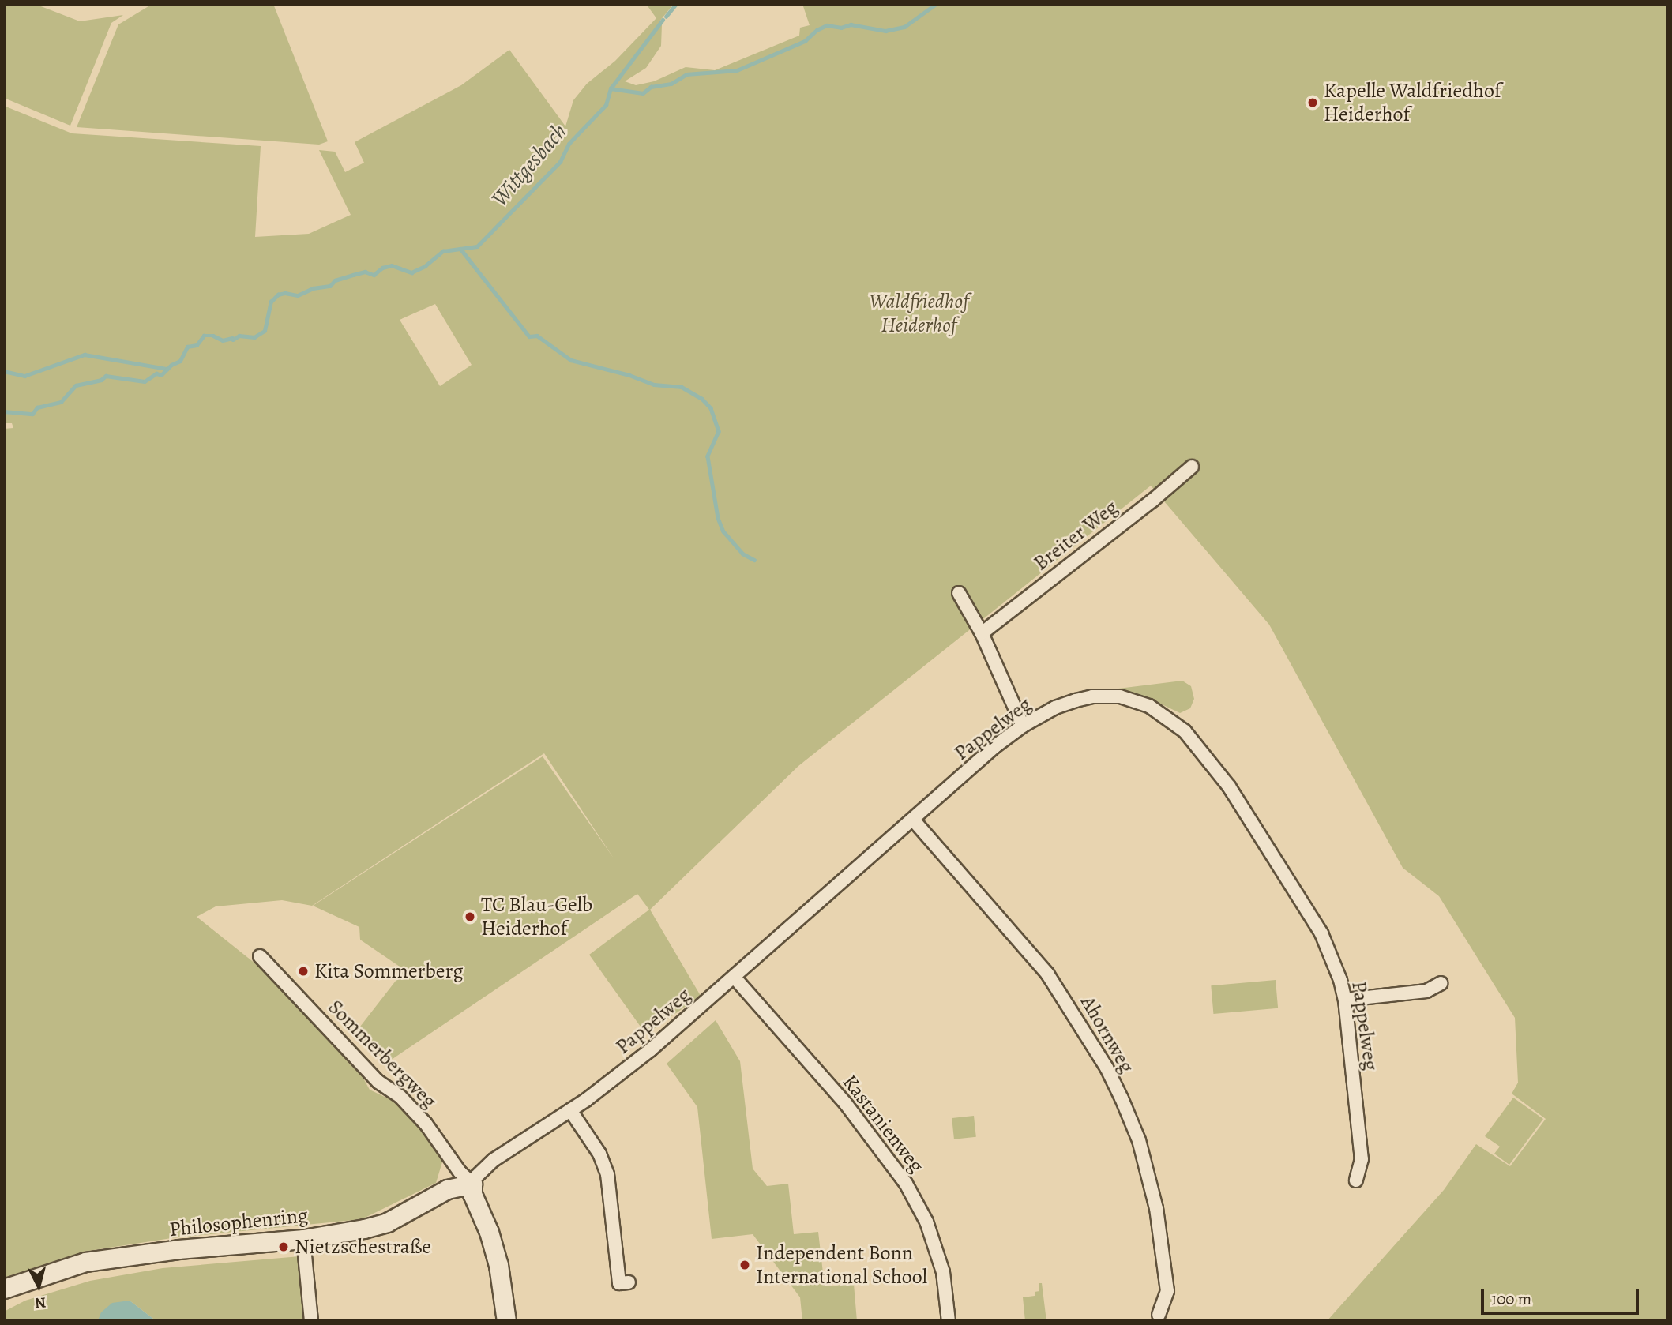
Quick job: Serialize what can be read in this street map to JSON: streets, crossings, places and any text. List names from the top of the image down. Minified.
{"streets":{"street":["Breiter Weg","Pappelweg","Ahornweg","Sommerbergweg","Kastanienweg","Philosophenring"]},"crossings":[["Pappelweg","Ahornweg"],["Pappelweg","Sommerbergweg"],["Pappelweg","Kastanienweg"],["Pappelweg","Philosophenring"],["Sommerbergweg","Philosophenring"]],"water":["Wittgesbach"],"parks":["Waldfriedhof Heiderhof"],"places":["Kapelle Waldfriedhof Heiderhof","TC Blau-Gelb Heiderhof","Kita Sommerberg","Nietzschestraße","Independent Bonn International School"],"scale_bar":"100 m","north":"bottom"}
